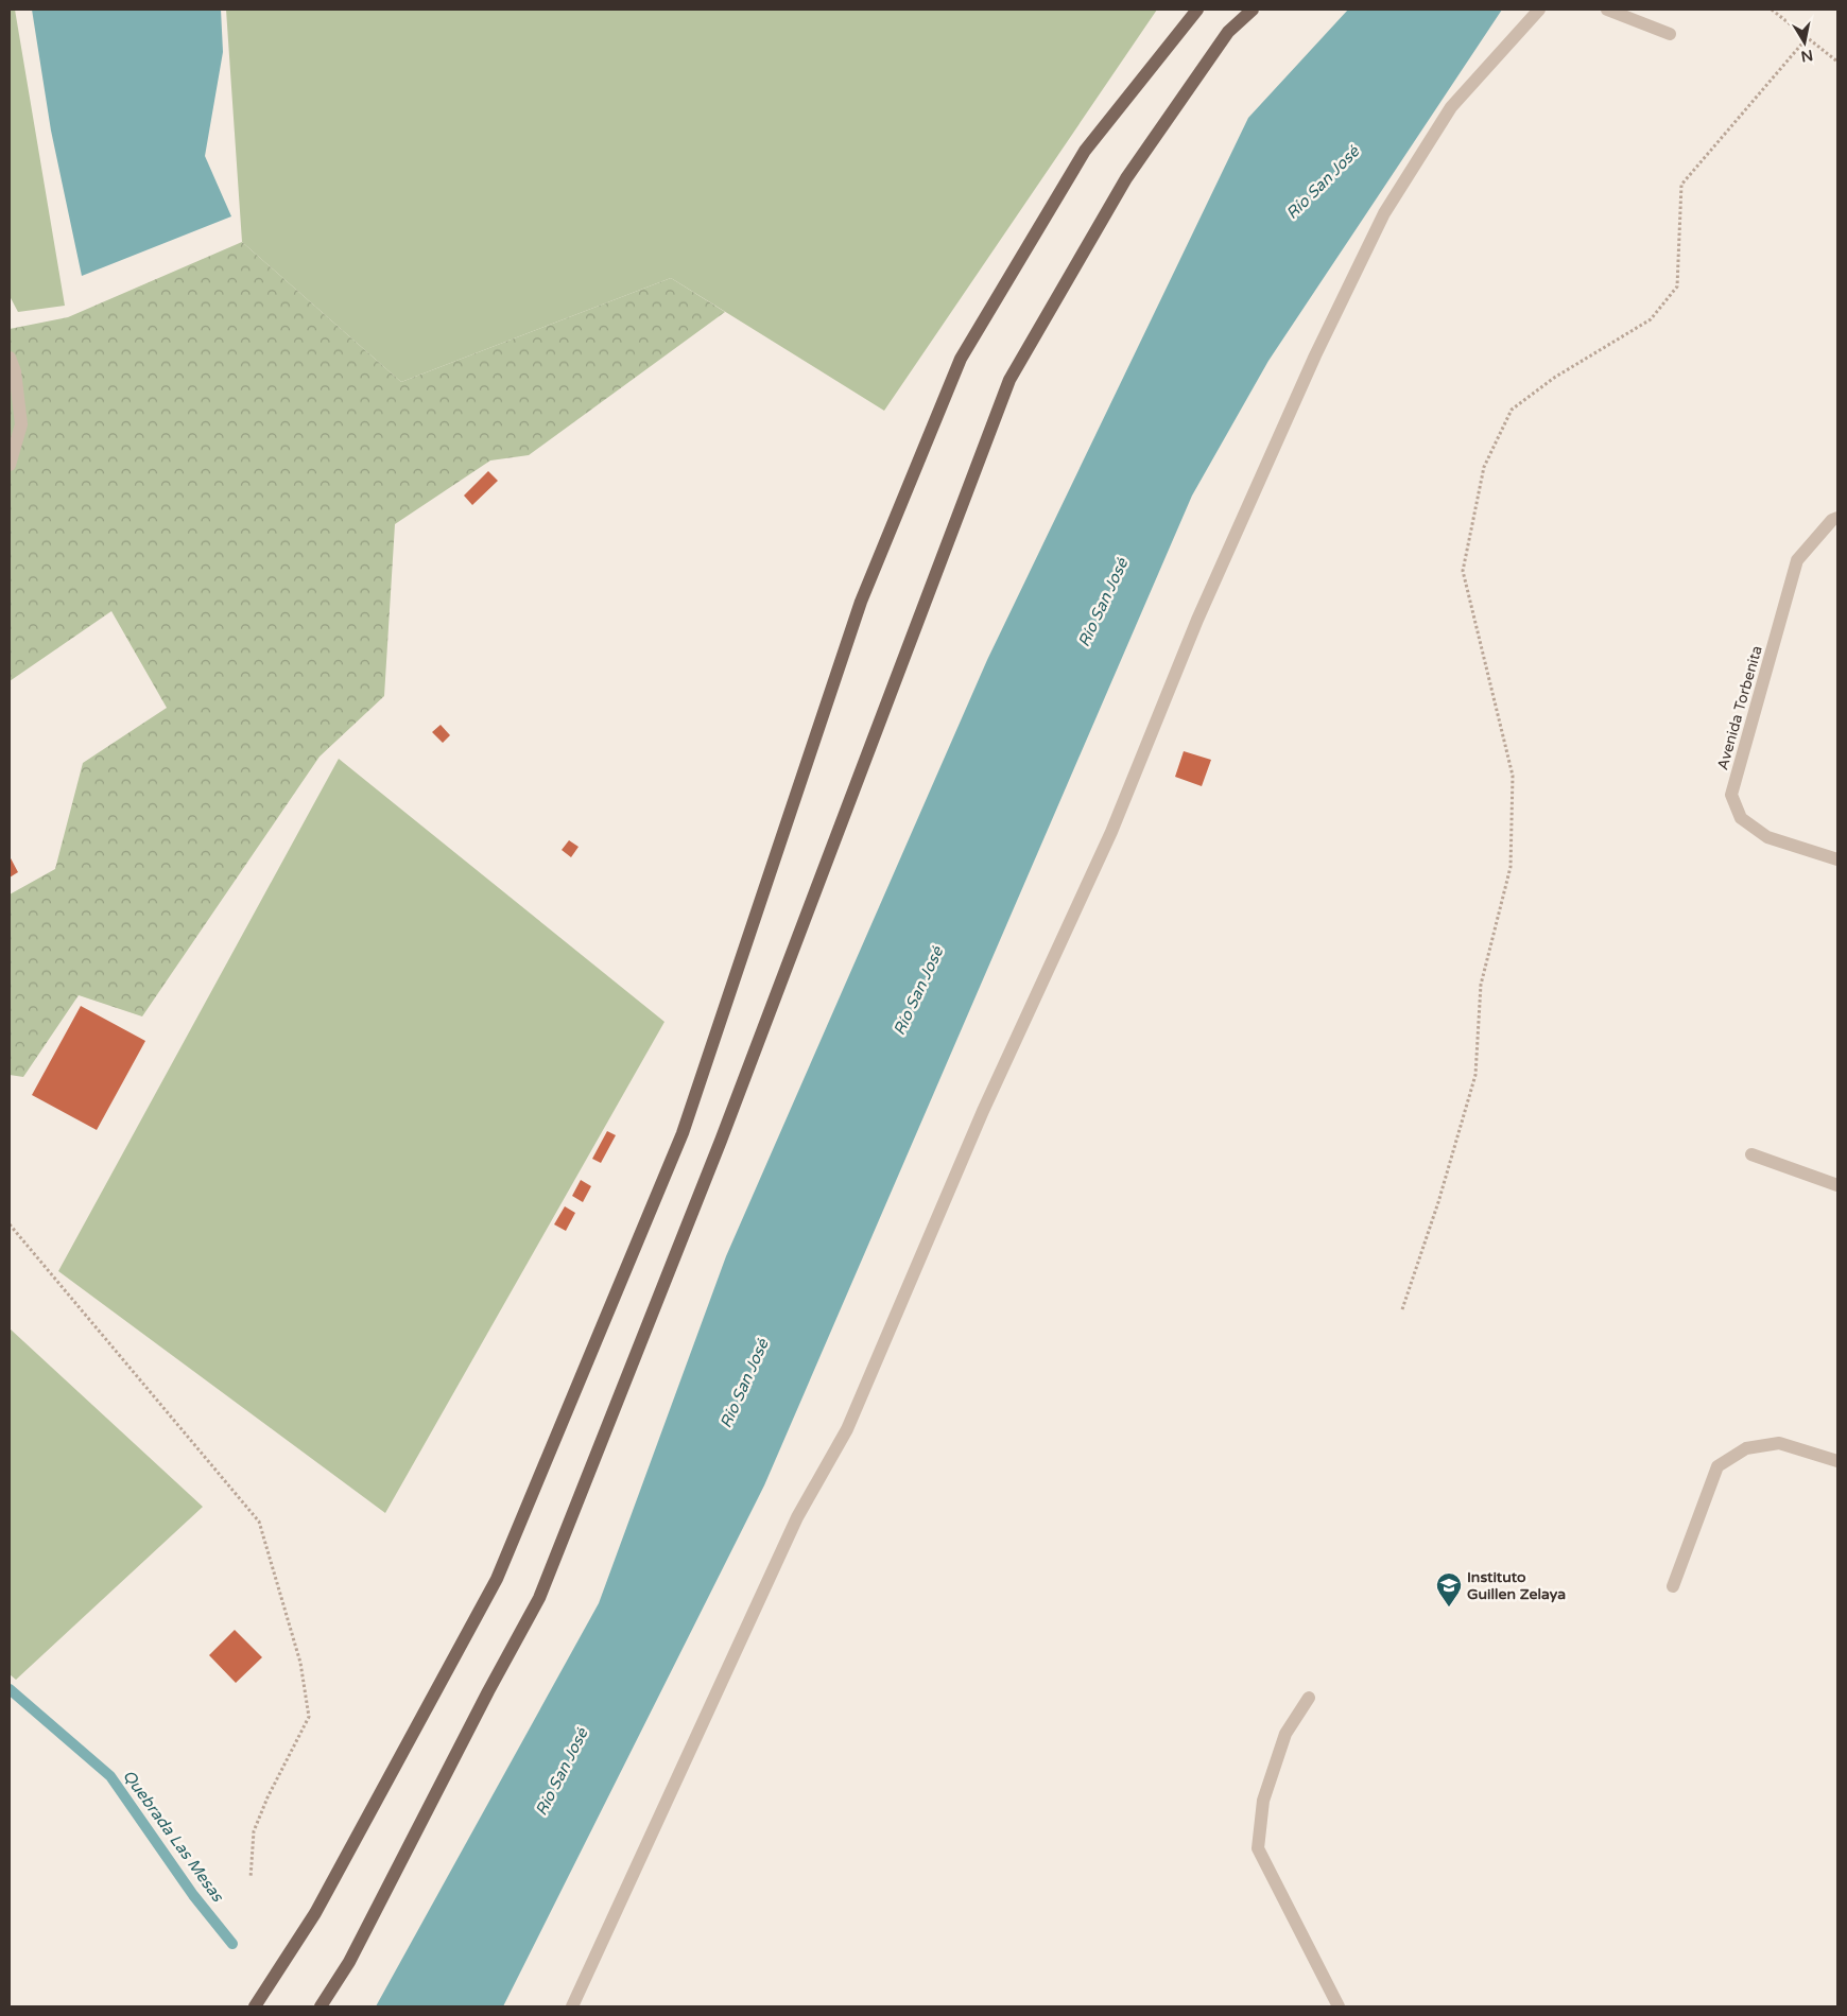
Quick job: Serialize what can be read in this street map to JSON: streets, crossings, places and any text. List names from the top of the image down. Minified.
{"streets":{"street":["Avenida Torbenita"]},"water":["Río San José","Quebrada Las Mesas"],"places":{"school or university":["Instituto Guillen Zelaya"]},"north":"bottom"}
